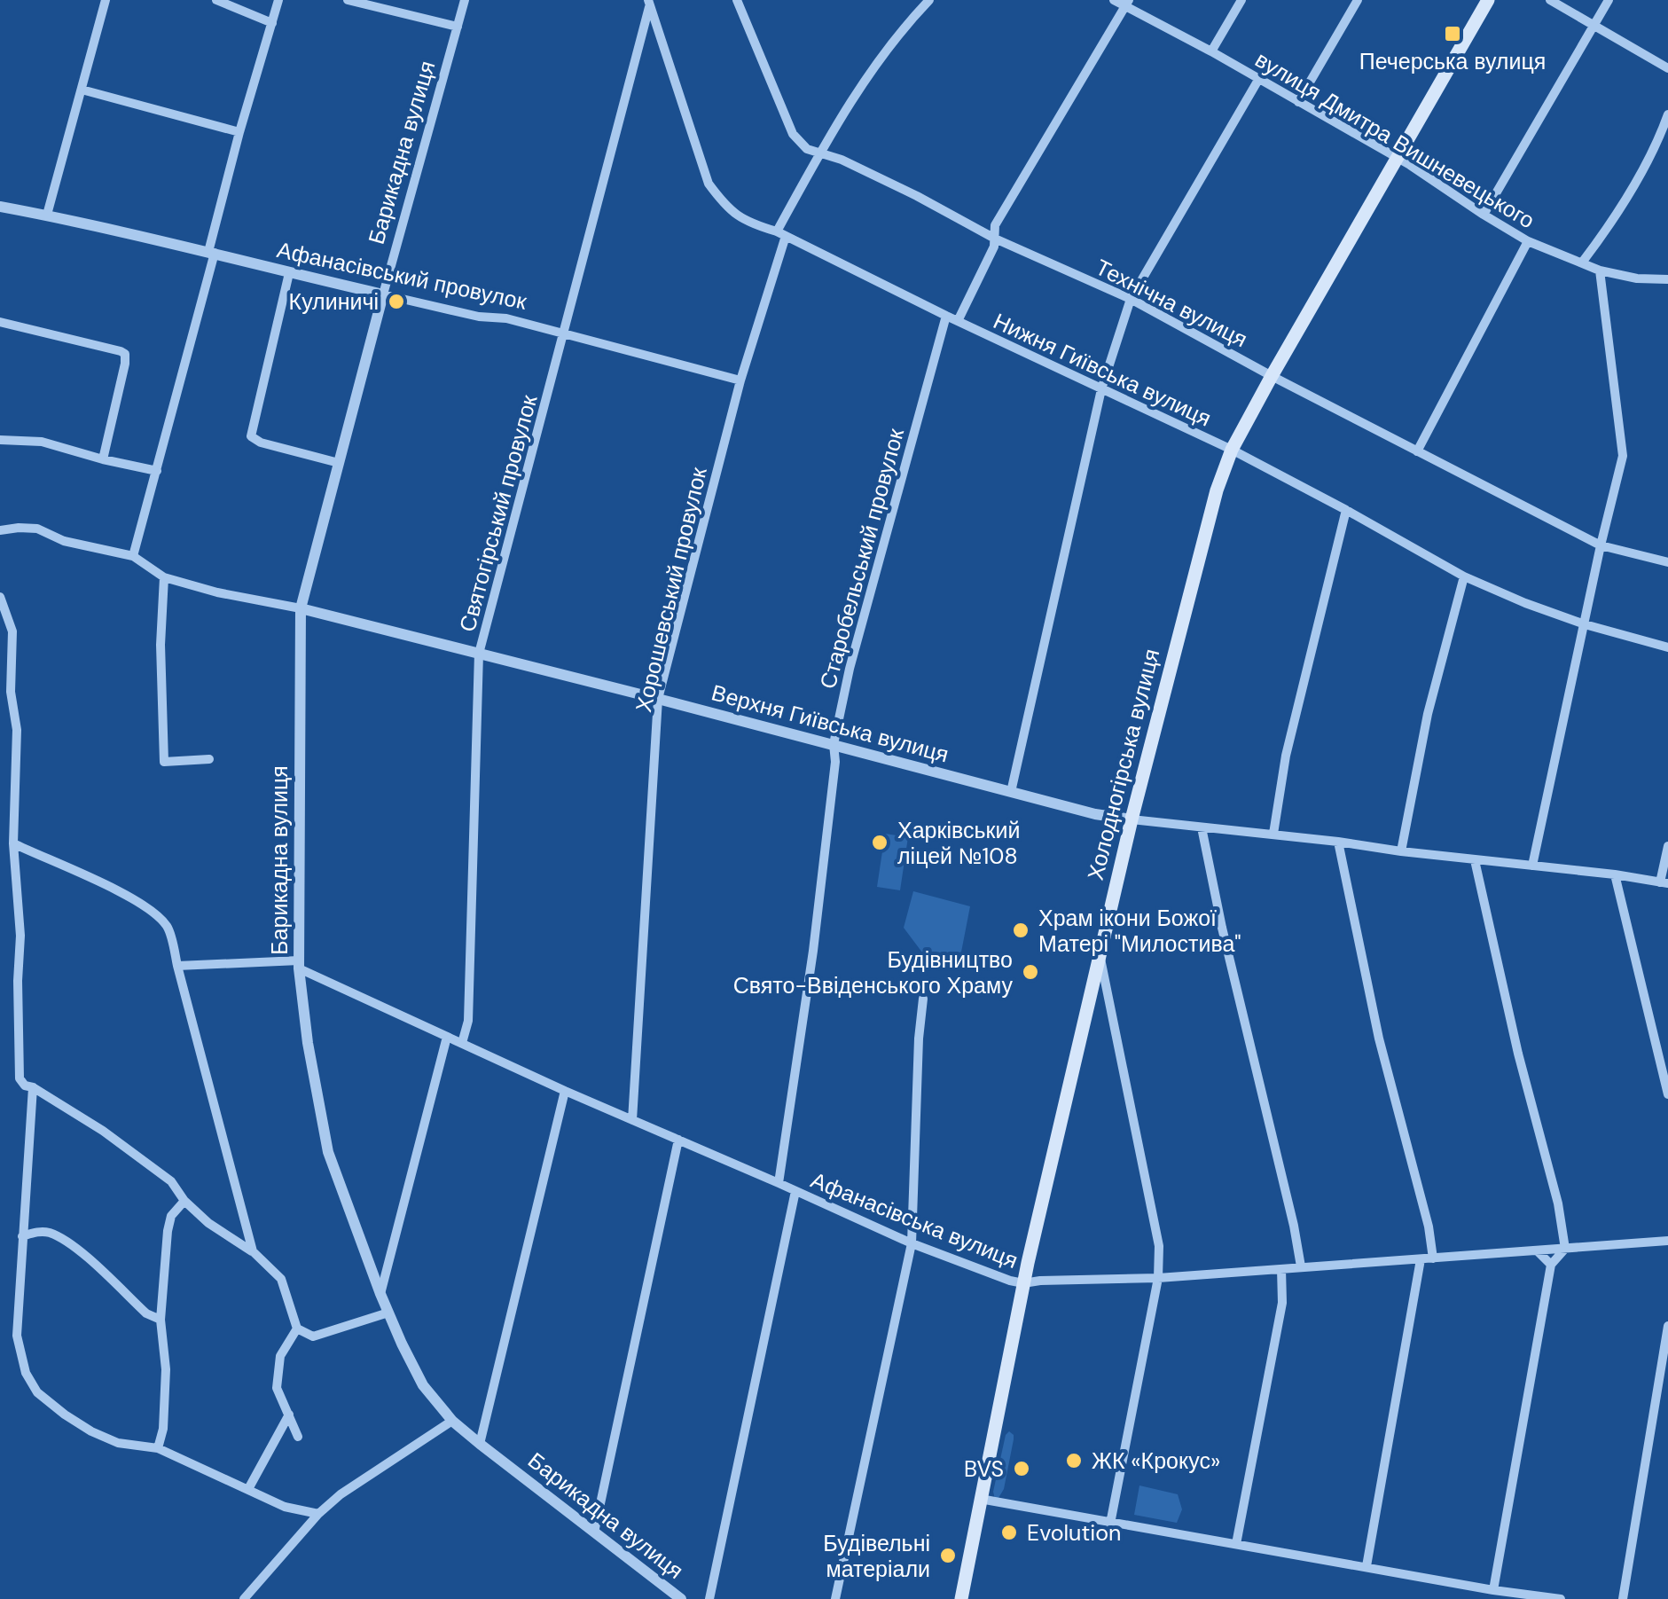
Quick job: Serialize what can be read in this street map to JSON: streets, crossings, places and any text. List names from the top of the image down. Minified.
{"streets":{"main road":["Холодногірська вулиця"],"street":["вулиця Дмитра Вишневецького","Барикадна вулиця","Афанасівський провулок","Технічна вулиця","Нижня Гиївська вулиця","Святогірський провулок","Старобельський провулок","Хорошевський провулок","Верхня Гиївська вулиця","Афанасівська вулиця"]},"crossings":[["вулиця Дмитра Вишневецького","Холодногірська вулиця"],["Барикадна вулиця","Афанасівський провулок"],["Барикадна вулиця","Верхня Гиївська вулиця"],["Барикадна вулиця","Афанасівська вулиця"],["Афанасівський провулок","Святогірський провулок"],["Афанасівський провулок","Хорошевський провулок"],["Технічна вулиця","Хорошевський провулок"],["Технічна вулиця","Холодногірська вулиця"],["Нижня Гиївська вулиця","Святогірський провулок"],["Нижня Гиївська вулиця","Старобельський провулок"],["Нижня Гиївська вулиця","Хорошевський провулок"],["Нижня Гиївська вулиця","Холодногірська вулиця"],["Святогірський провулок","Верхня Гиївська вулиця"],["Святогірський провулок","Афанасівська вулиця"],["Старобельський провулок","Верхня Гиївська вулиця"],["Старобельський провулок","Афанасівська вулиця"],["Хорошевський провулок","Верхня Гиївська вулиця"],["Хорошевський провулок","Афанасівська вулиця"],["Верхня Гиївська вулиця","Холодногірська вулиця"],["Холодногірська вулиця","Афанасівська вулиця"]],"places":{"transit":["Печерська вулиця"],"other":["Кулиничі","Харківський ліцей №108","Храм ікони Божої Матері \"Милостива\"","Будівництво Свято-Ввіденського Храму","ЖК «Крокус»","BVS","Evolution","Будівельні матеріали"]}}
